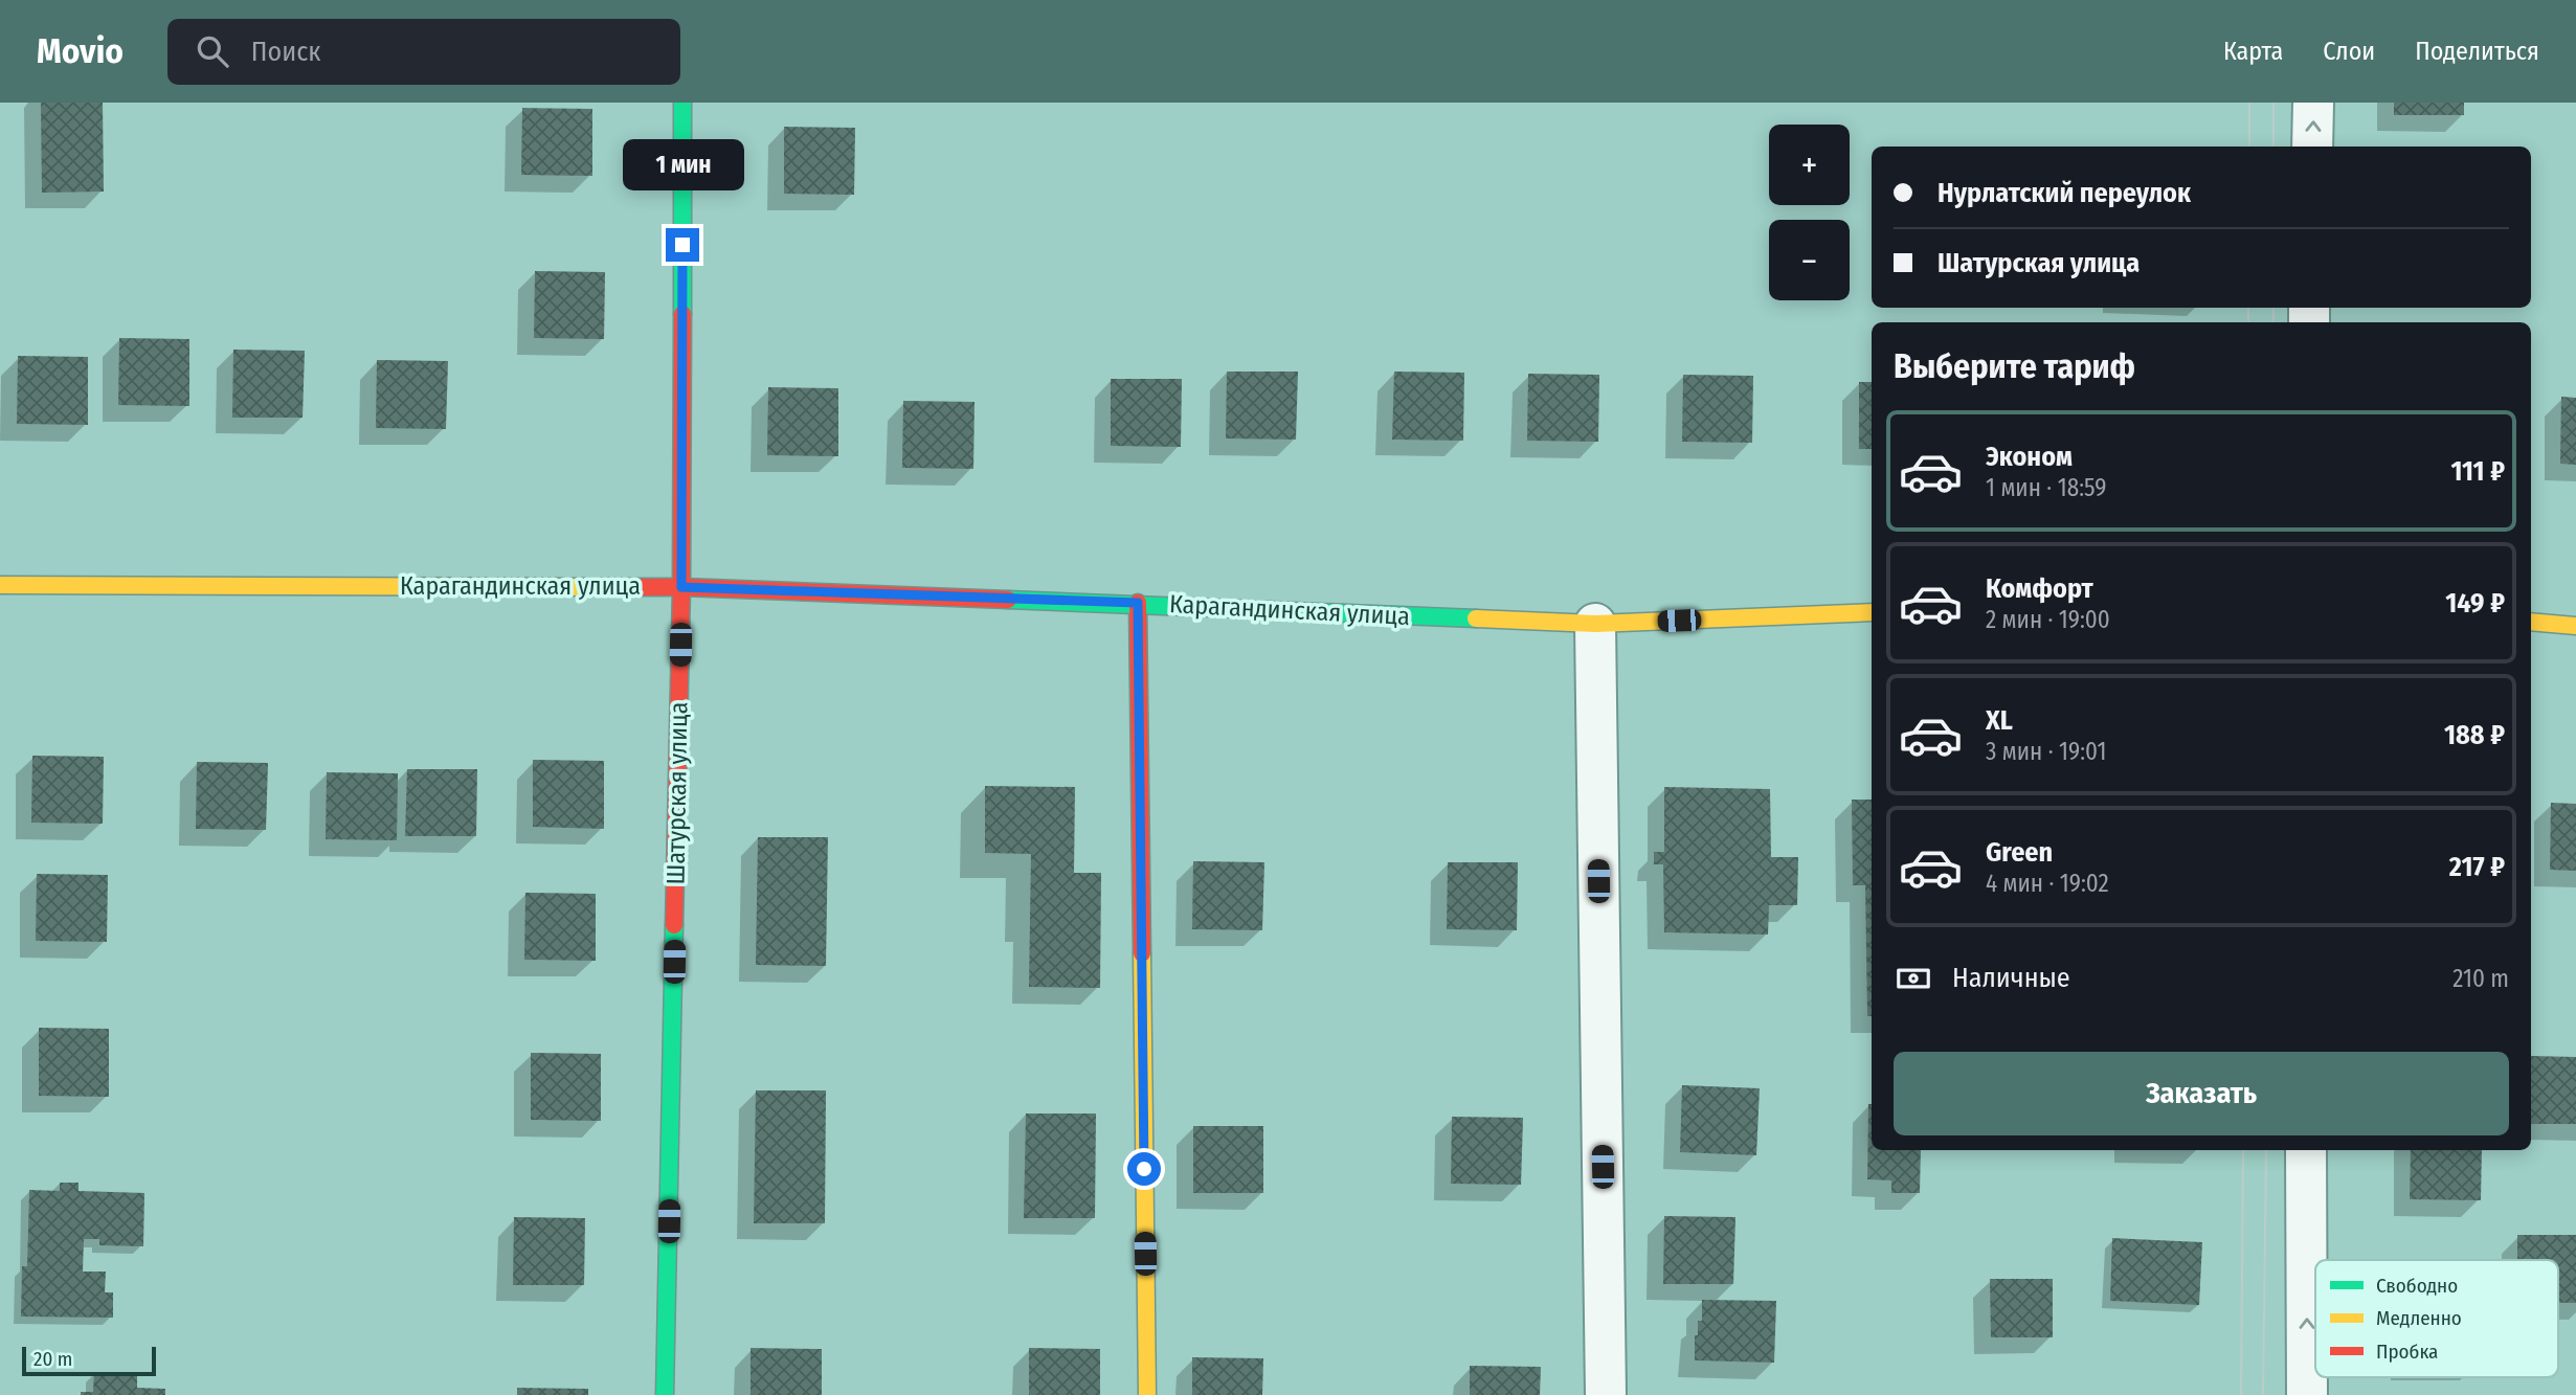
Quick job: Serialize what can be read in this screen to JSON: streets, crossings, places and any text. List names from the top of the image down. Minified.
{"streets":{"street":["Карагандинская улица","Шатурская улица"]},"crossings":[["Карагандинская улица","Шатурская улица"]],"legend":["Свободно","Медленно","Пробка"],"scale_bar":"20 m","page":{"header":"Movio","search":"Поиск","nav":["Карта","Слои","Поделиться"],"map_buttons":["+","−"],"bubble":"1 мин","banner":["Нурлатский переулок","Шатурская улица"],"heading":"Выберите тариф","list":[{"name":"Эконом","note":"1 мин · 18:59","value":"111 ₽"},{"name":"Комфорт","note":"2 мин · 19:00","value":"149 ₽"},{"name":"XL","note":"3 мин · 19:01","value":"188 ₽"},{"name":"Green","note":"4 мин · 19:02","value":"217 ₽"}],"pay":["Наличные","210 m"],"buttons":"Заказать","scale":"20 m"}}
